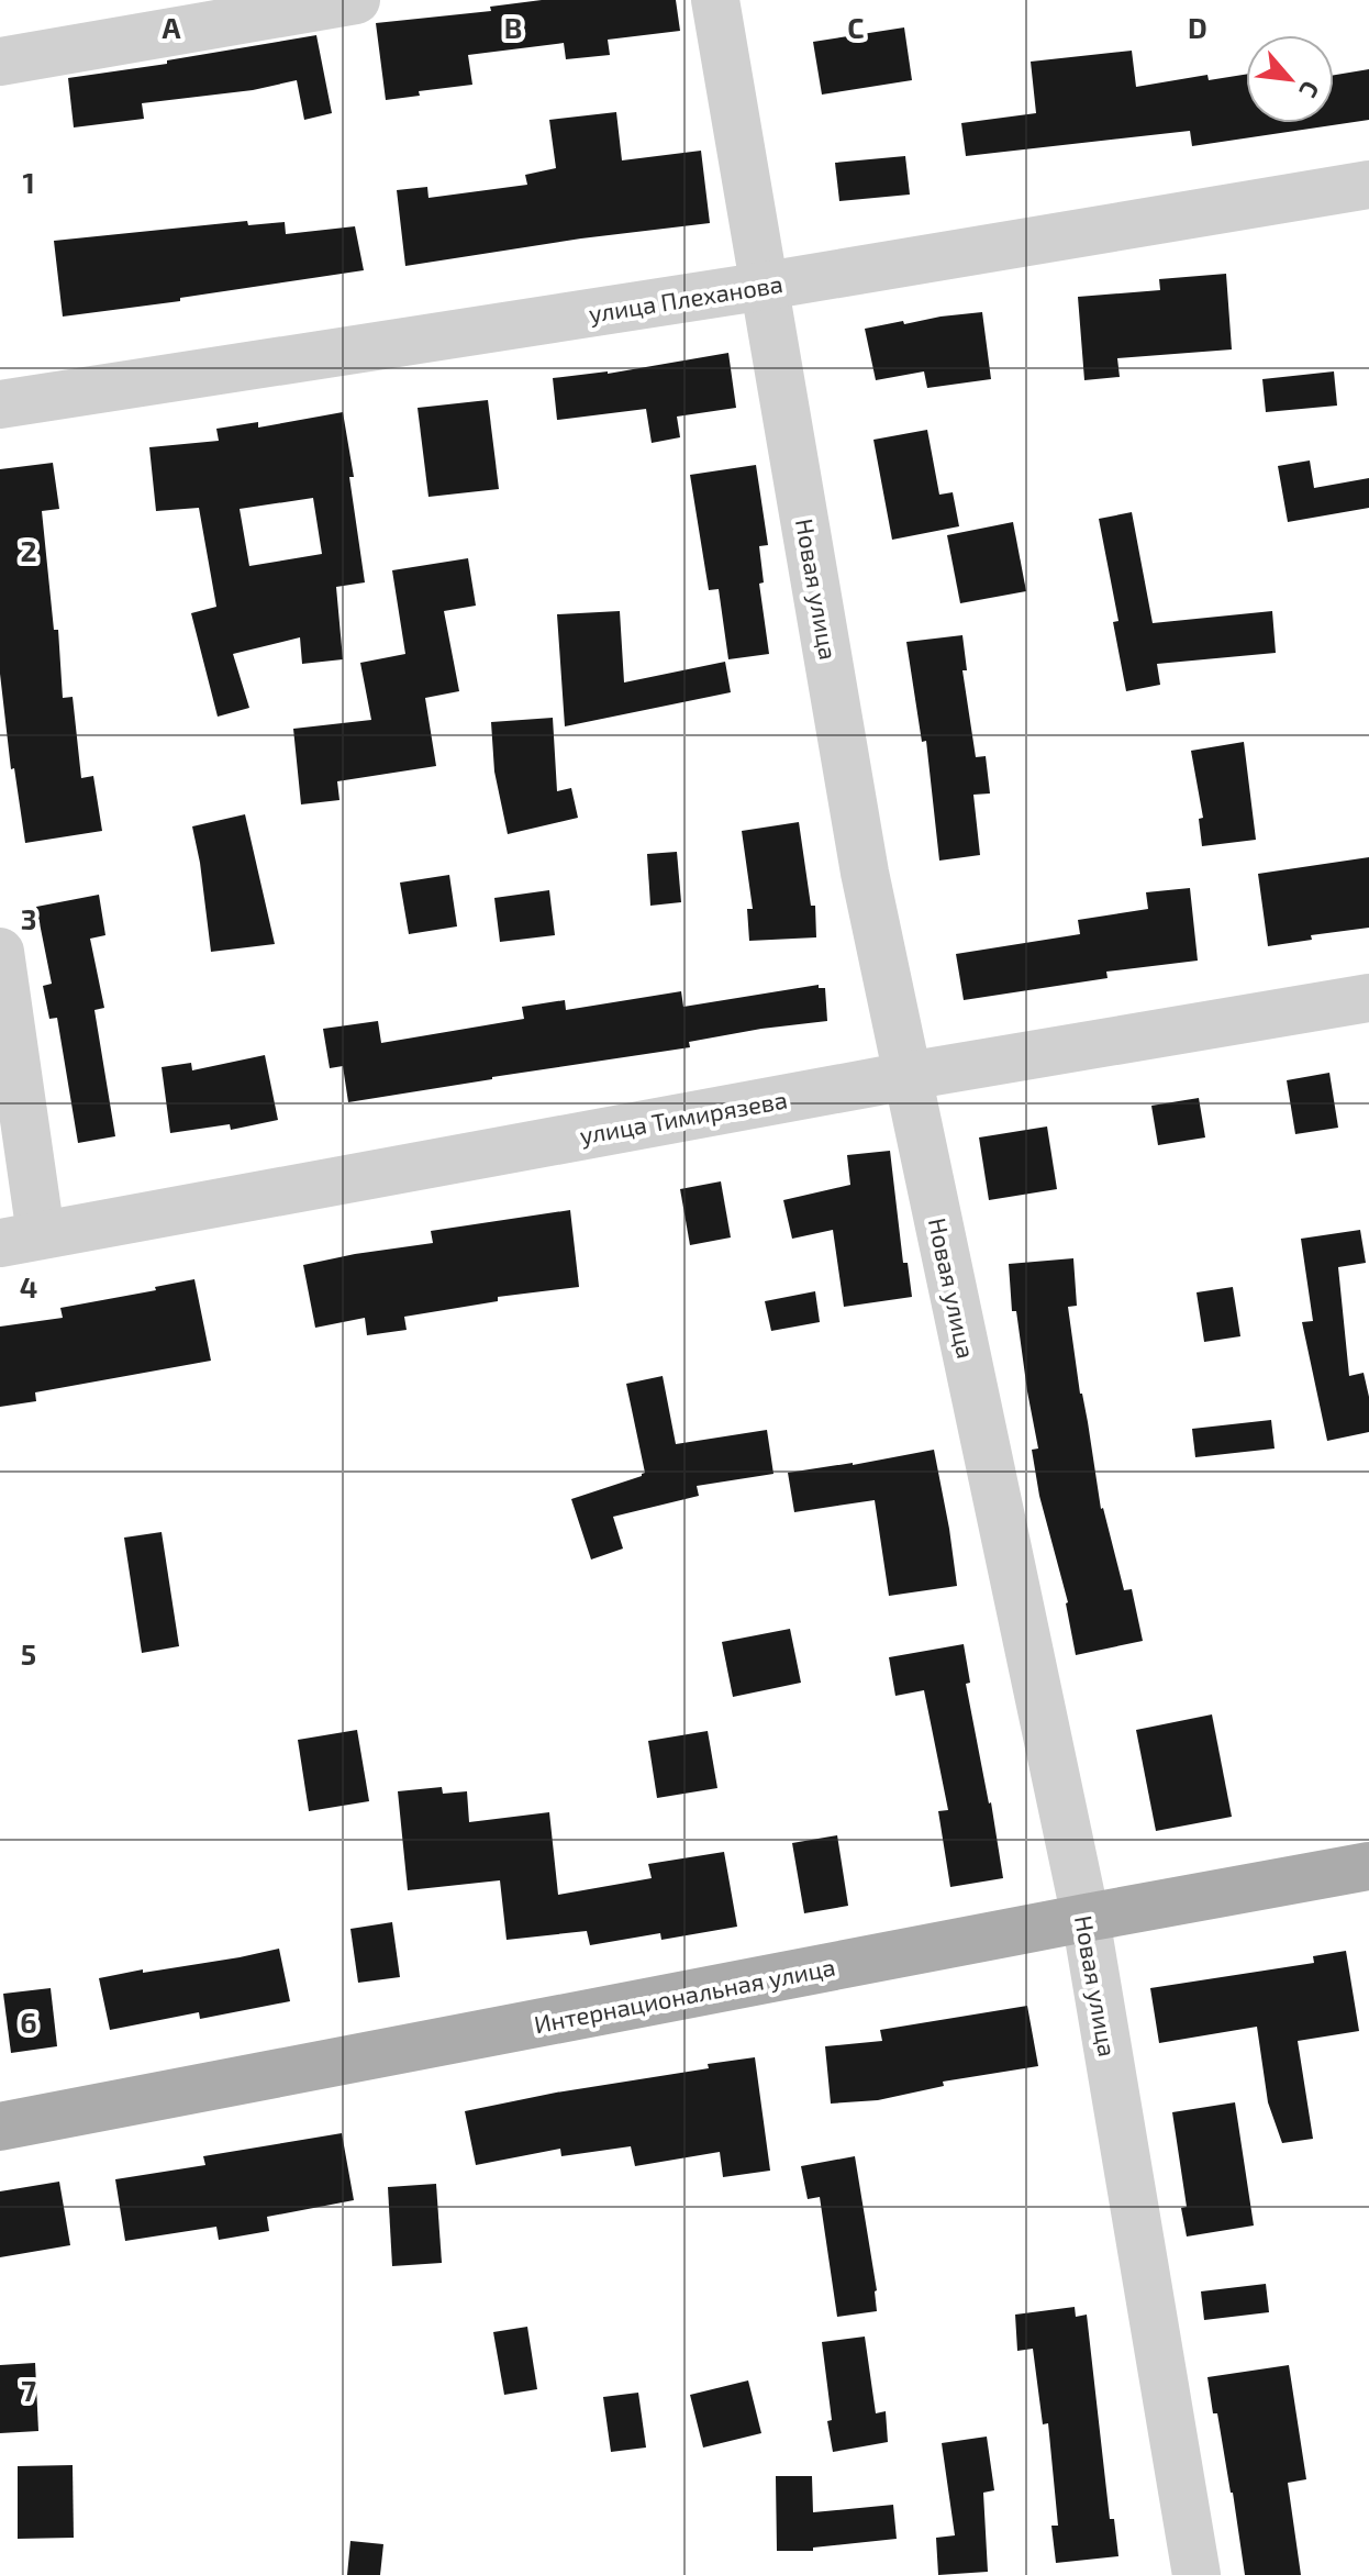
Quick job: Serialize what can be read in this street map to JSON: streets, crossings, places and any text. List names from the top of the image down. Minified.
{"streets":{"main road":["Интернациональная улица"],"street":["улица Плеханова","Новая улица","улица Тимирязева"]},"crossings":[["улица Плеханова","Новая улица"],["Новая улица","улица Тимирязева"],["Новая улица","Интернациональная улица"]],"north":"bottom right","grid":{"columns":["A","B","C","D"],"rows":["1","2","3","4","5","6","7"]}}
